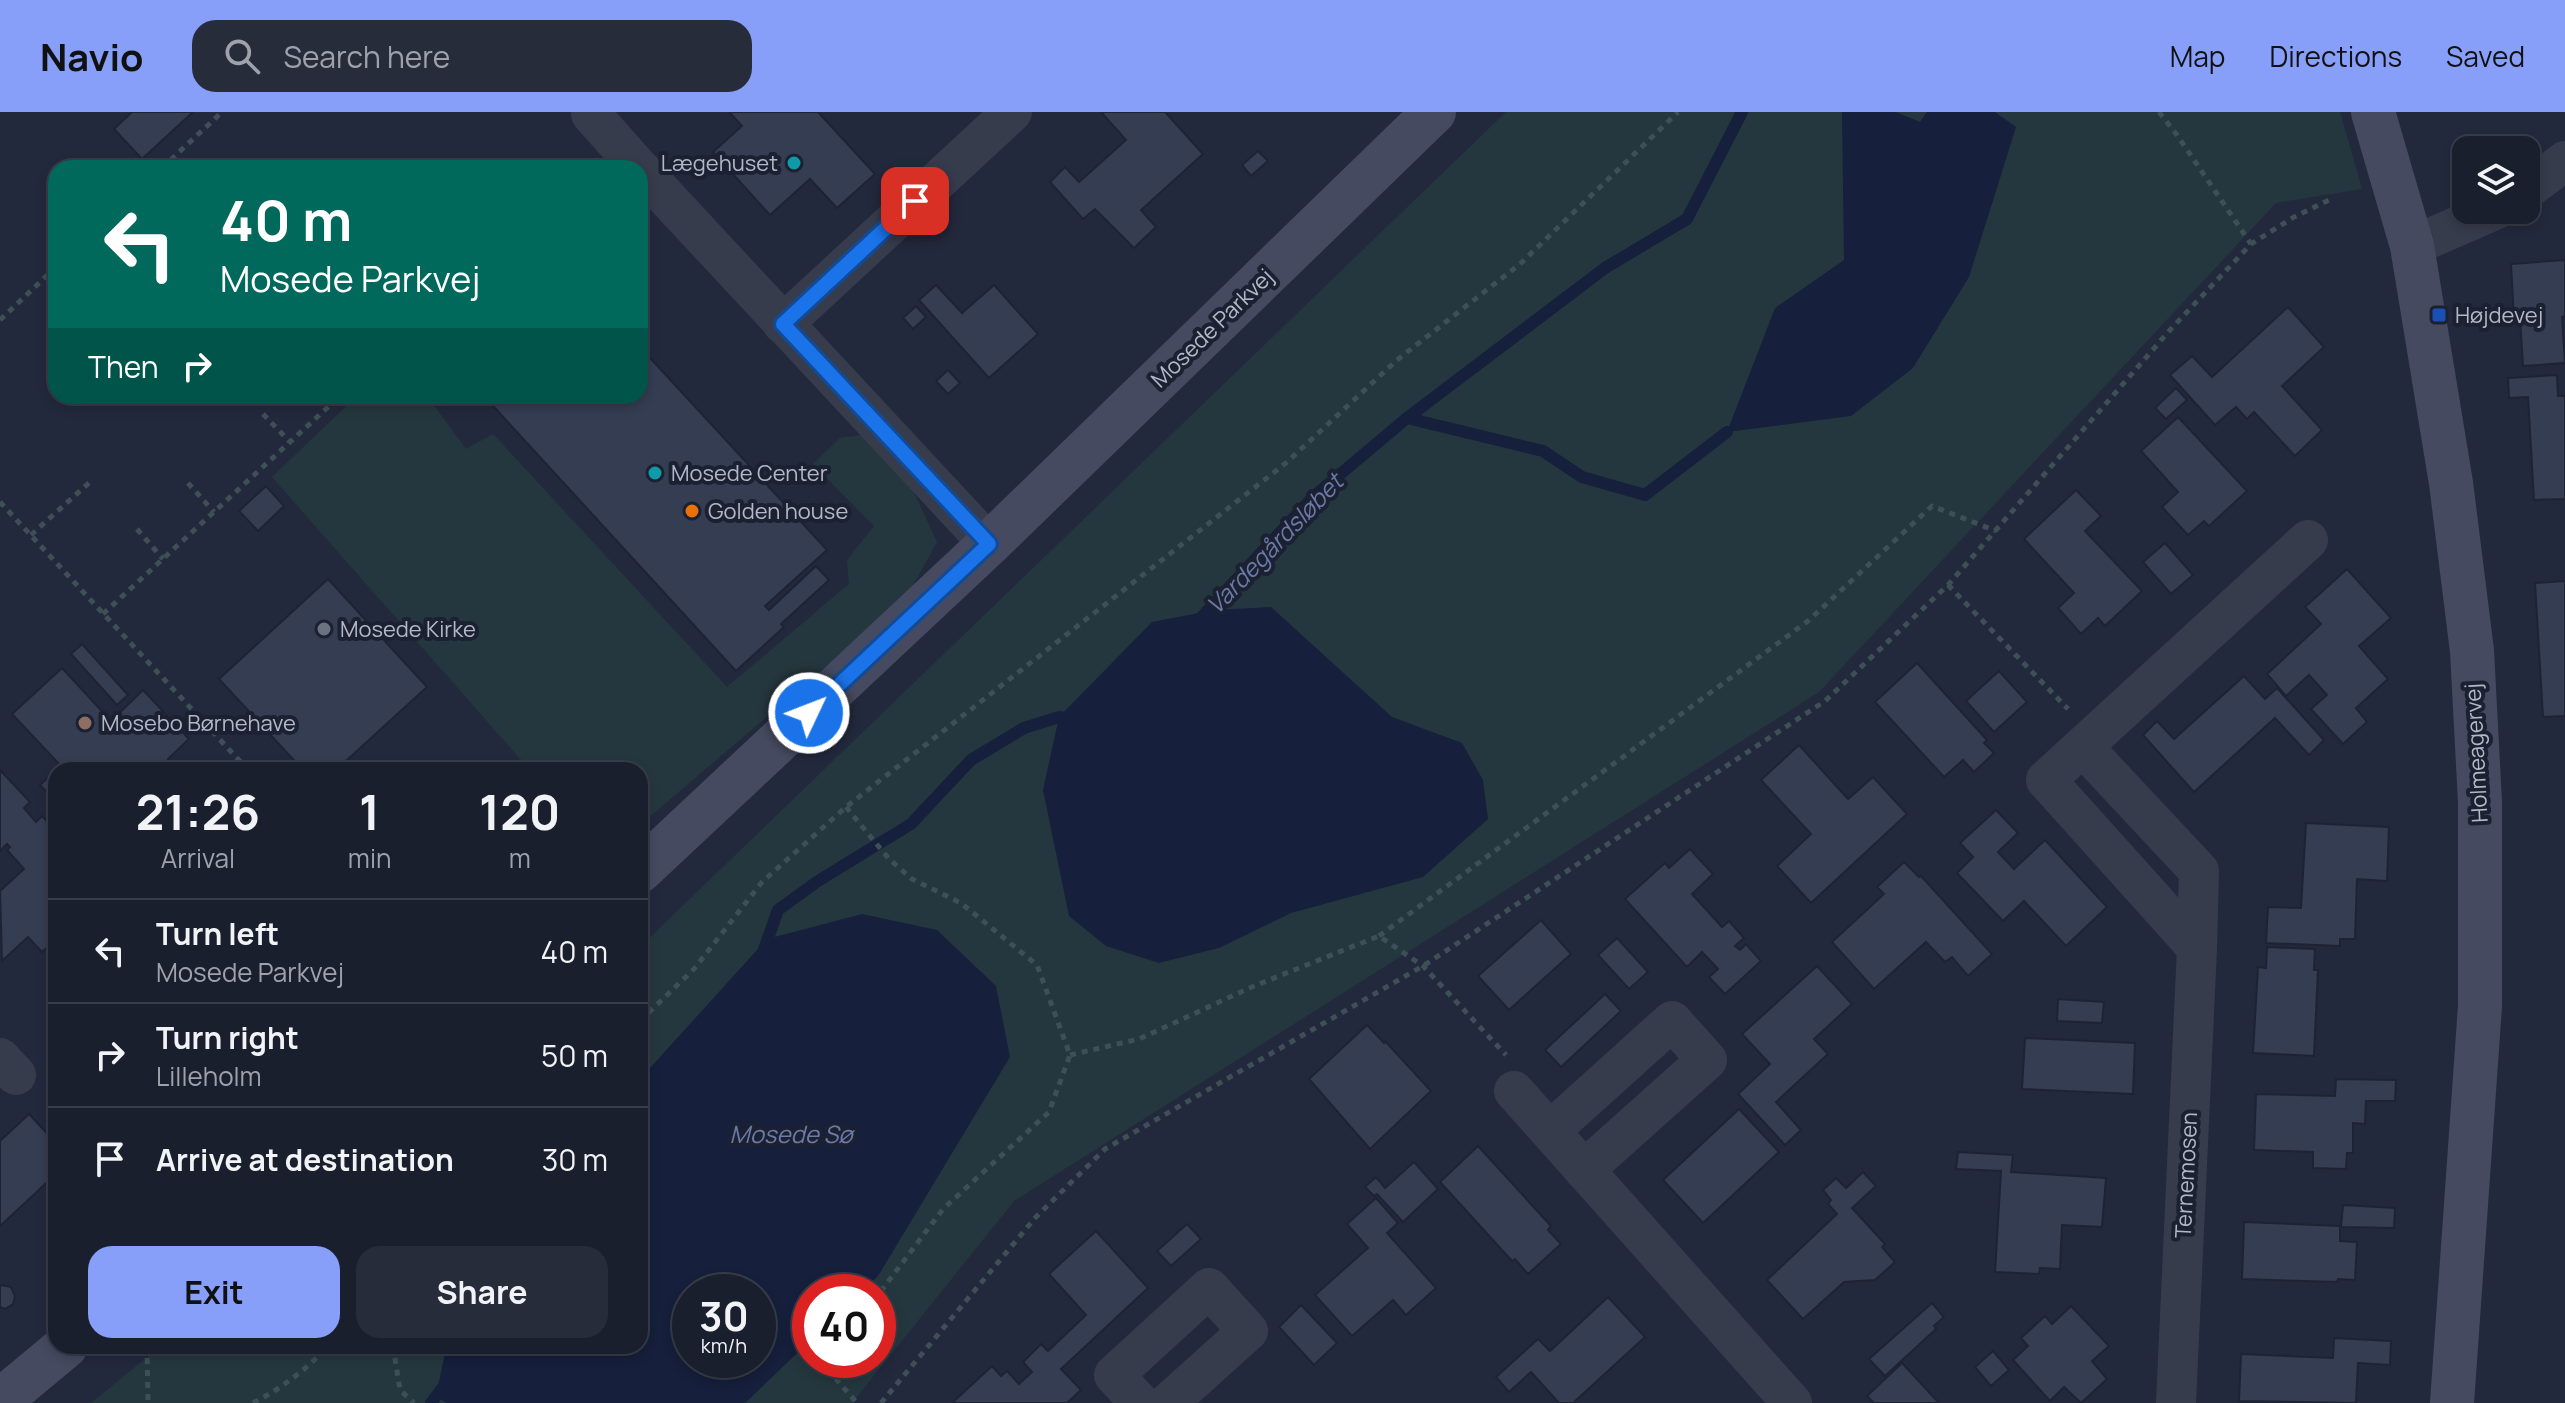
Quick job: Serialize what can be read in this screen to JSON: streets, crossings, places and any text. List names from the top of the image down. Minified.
{"streets":{"street":["Mosede Parkvej","Holmeagervej","Ternemosen"]},"water":["Vardegårdsløbet","Mosede Sø"],"places":{"other":["Lægehuset","Mosede Center","Golden house","Mosede Kirke","Mosebo Børnehave"],"transit":["Højdevej"]},"page":{"header":"Navio","search":"Search here","nav":["Map","Directions","Saved"],"turn":["40 m","Mosede Parkvej"],"then":"Then","eta":["21:26","Arrival","1","min","120","m"],"list":[{"name":"Turn left","note":"Mosede Parkvej","value":"40 m"},{"name":"Turn right","note":"Lilleholm","value":"50 m"},{"name":"Arrive at destination","value":"30 m"}],"buttons":["Exit","Share"],"speed":"30 km/h","limit":"40"}}
